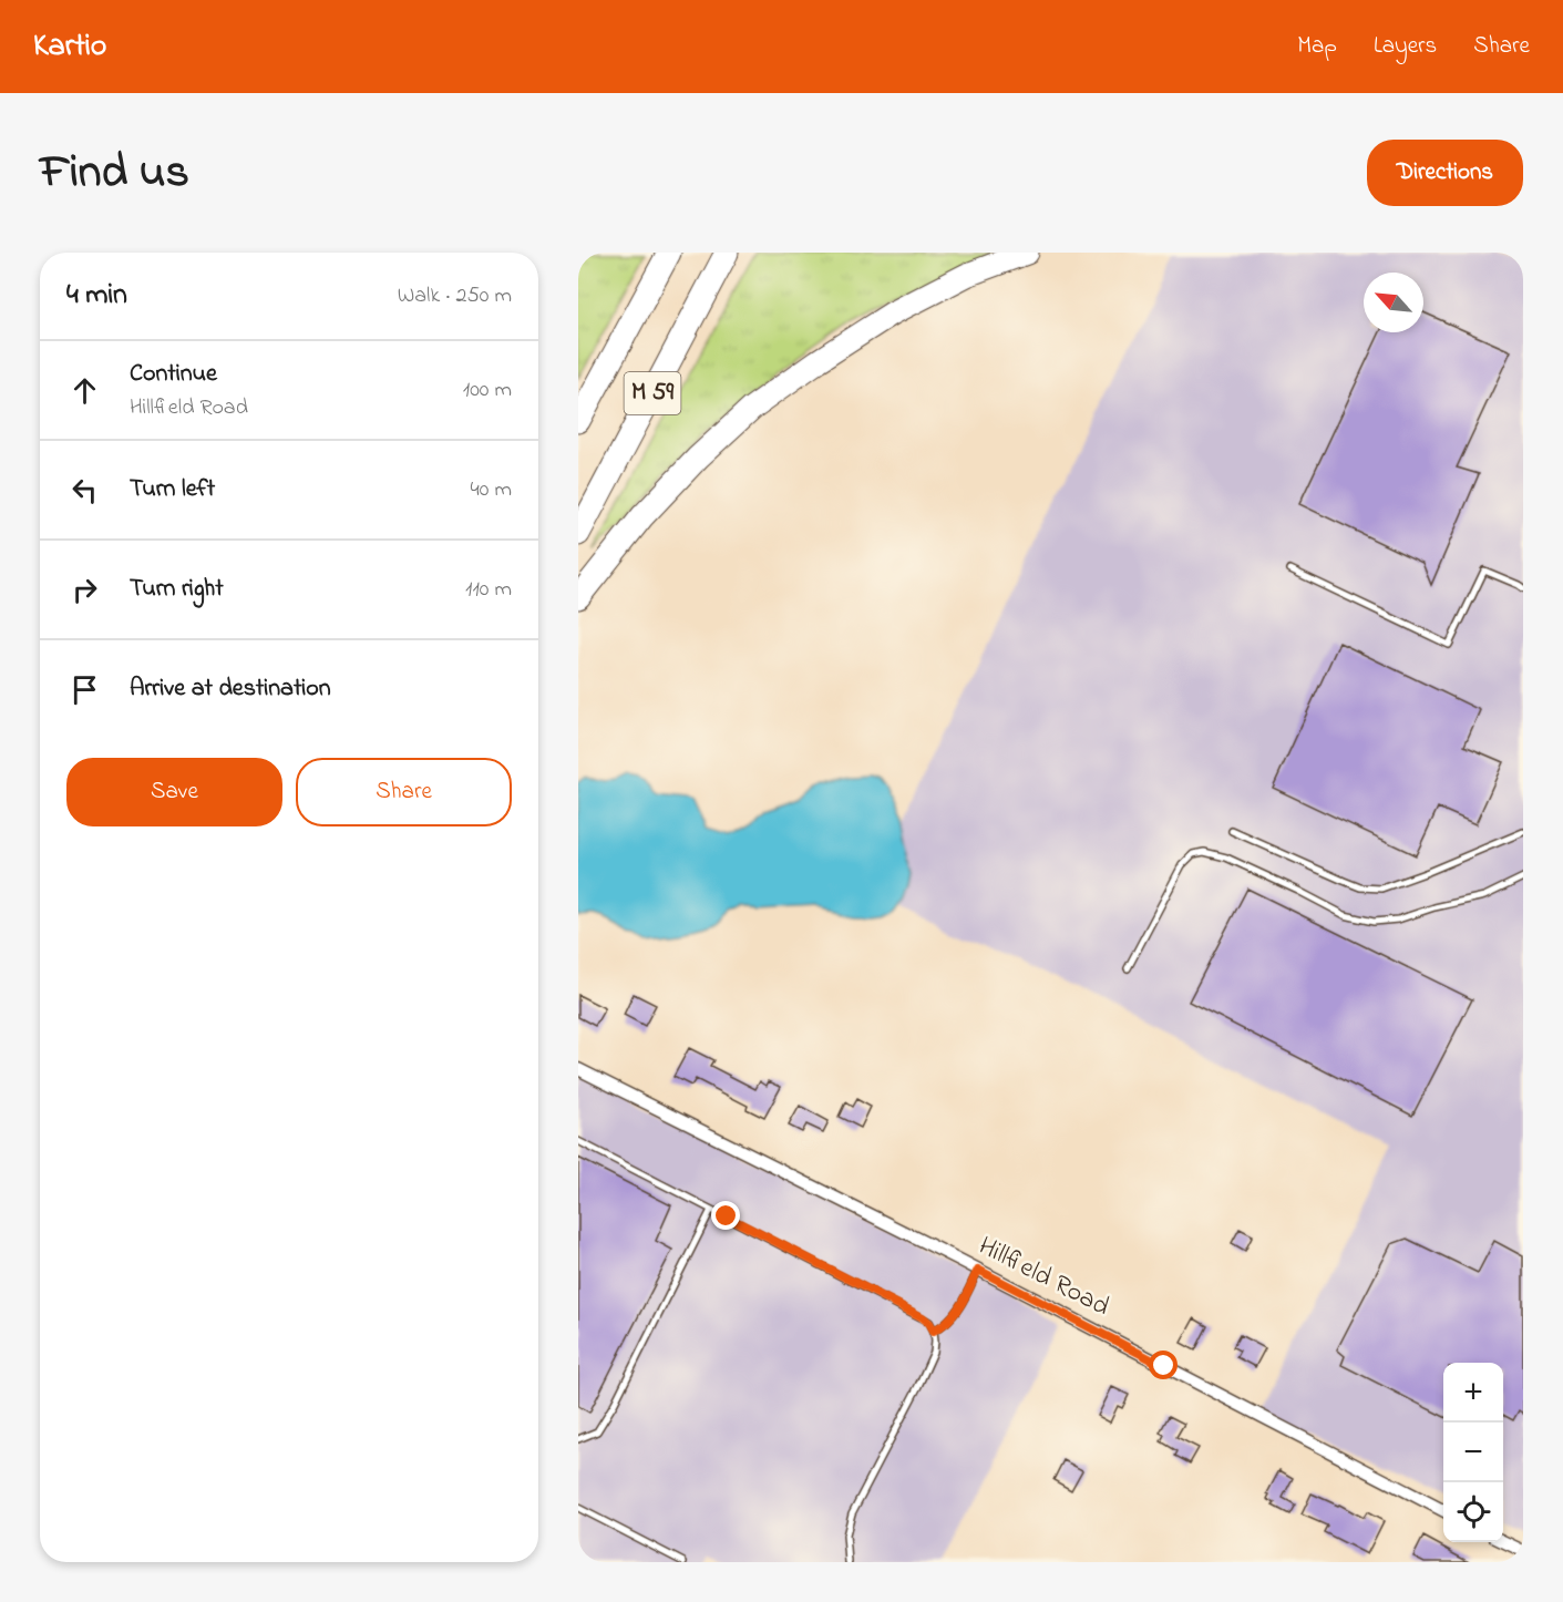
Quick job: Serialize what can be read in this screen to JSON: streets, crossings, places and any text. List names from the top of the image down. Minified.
{"streets":{"highway":["M 59"],"street":["Hillfield Road"]},"north":"top left","page":{"header":"Kartio","nav":["Map","Layers","Share"],"title":"Find us","buttons":["Directions",["Save","Share"]],"heading":["4 min","Walk · 250 m"],"list":[["Continue","Hillfield Road","100 m"],["Turn left","40 m"],["Turn right","110 m"],"Arrive at destination"],"map_buttons":["+","−"]}}
